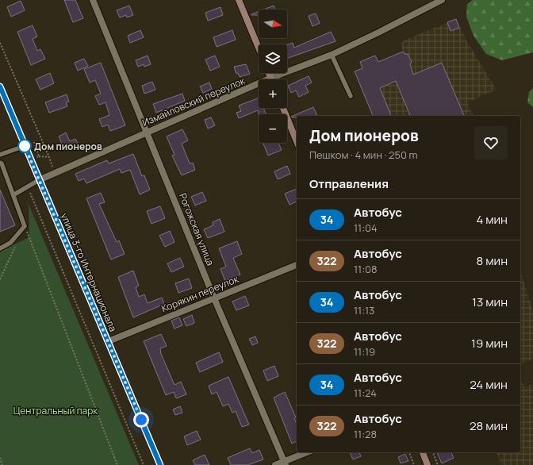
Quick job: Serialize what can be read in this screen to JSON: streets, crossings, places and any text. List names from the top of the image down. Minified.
{"streets":{"main road":["улица 3-го Интернационала"],"street":["Измайловский переулок","Рогожская улица","Корякин переулок"]},"crossings":[["Измайловский переулок","Рогожская улица"],["Измайловский переулок","улица 3-го Интернационала"],["Рогожская улица","Корякин переулок"],["улица 3-го Интернационала","Корякин переулок"]],"parks":["Центральный парк"],"places":["Дом пионеров"],"lines":["bus line 34"],"north":"right","page":{"map_buttons":["+","−"],"heading":[["Дом пионеров","Пешком · 4 мин · 250 m"],"Отправления"],"list":[{"mark":"34","name":"Автобус","note":"11:04","value":"4 мин"},{"mark":"322","name":"Автобус","note":"11:08","value":"8 мин"},{"mark":"34","name":"Автобус","note":"11:13","value":"13 мин"},{"mark":"322","name":"Автобус","note":"11:19","value":"19 мин"},{"mark":"34","name":"Автобус","note":"11:24","value":"24 мин"},{"mark":"322","name":"Автобус","note":"11:28","value":"28 мин"}]}}
